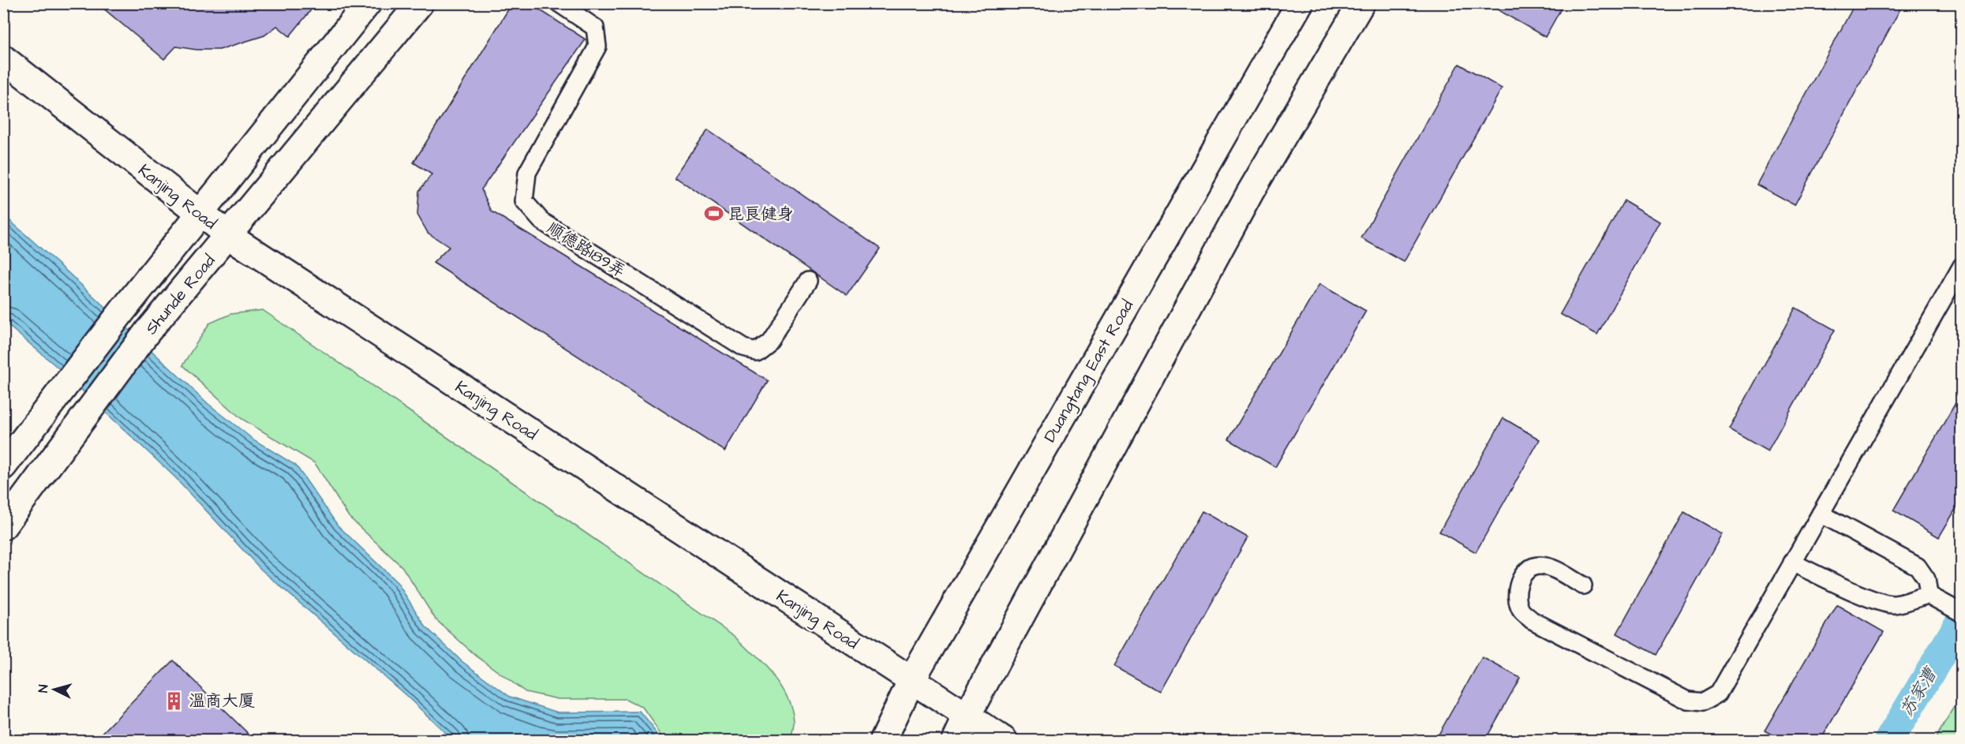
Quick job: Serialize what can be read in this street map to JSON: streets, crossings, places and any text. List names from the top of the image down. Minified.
{"streets":{"main road":["Kanjing Road","Shunde Road","Duangtang East Road"],"lane":["顺德路189弄"]},"crossings":[["Kanjing Road","Shunde Road"],["Kanjing Road","Duangtang East Road"]],"water":["苏家漕"],"places":{"sports":["昆良健身"],"building":["温商大厦"]},"north":"left"}
